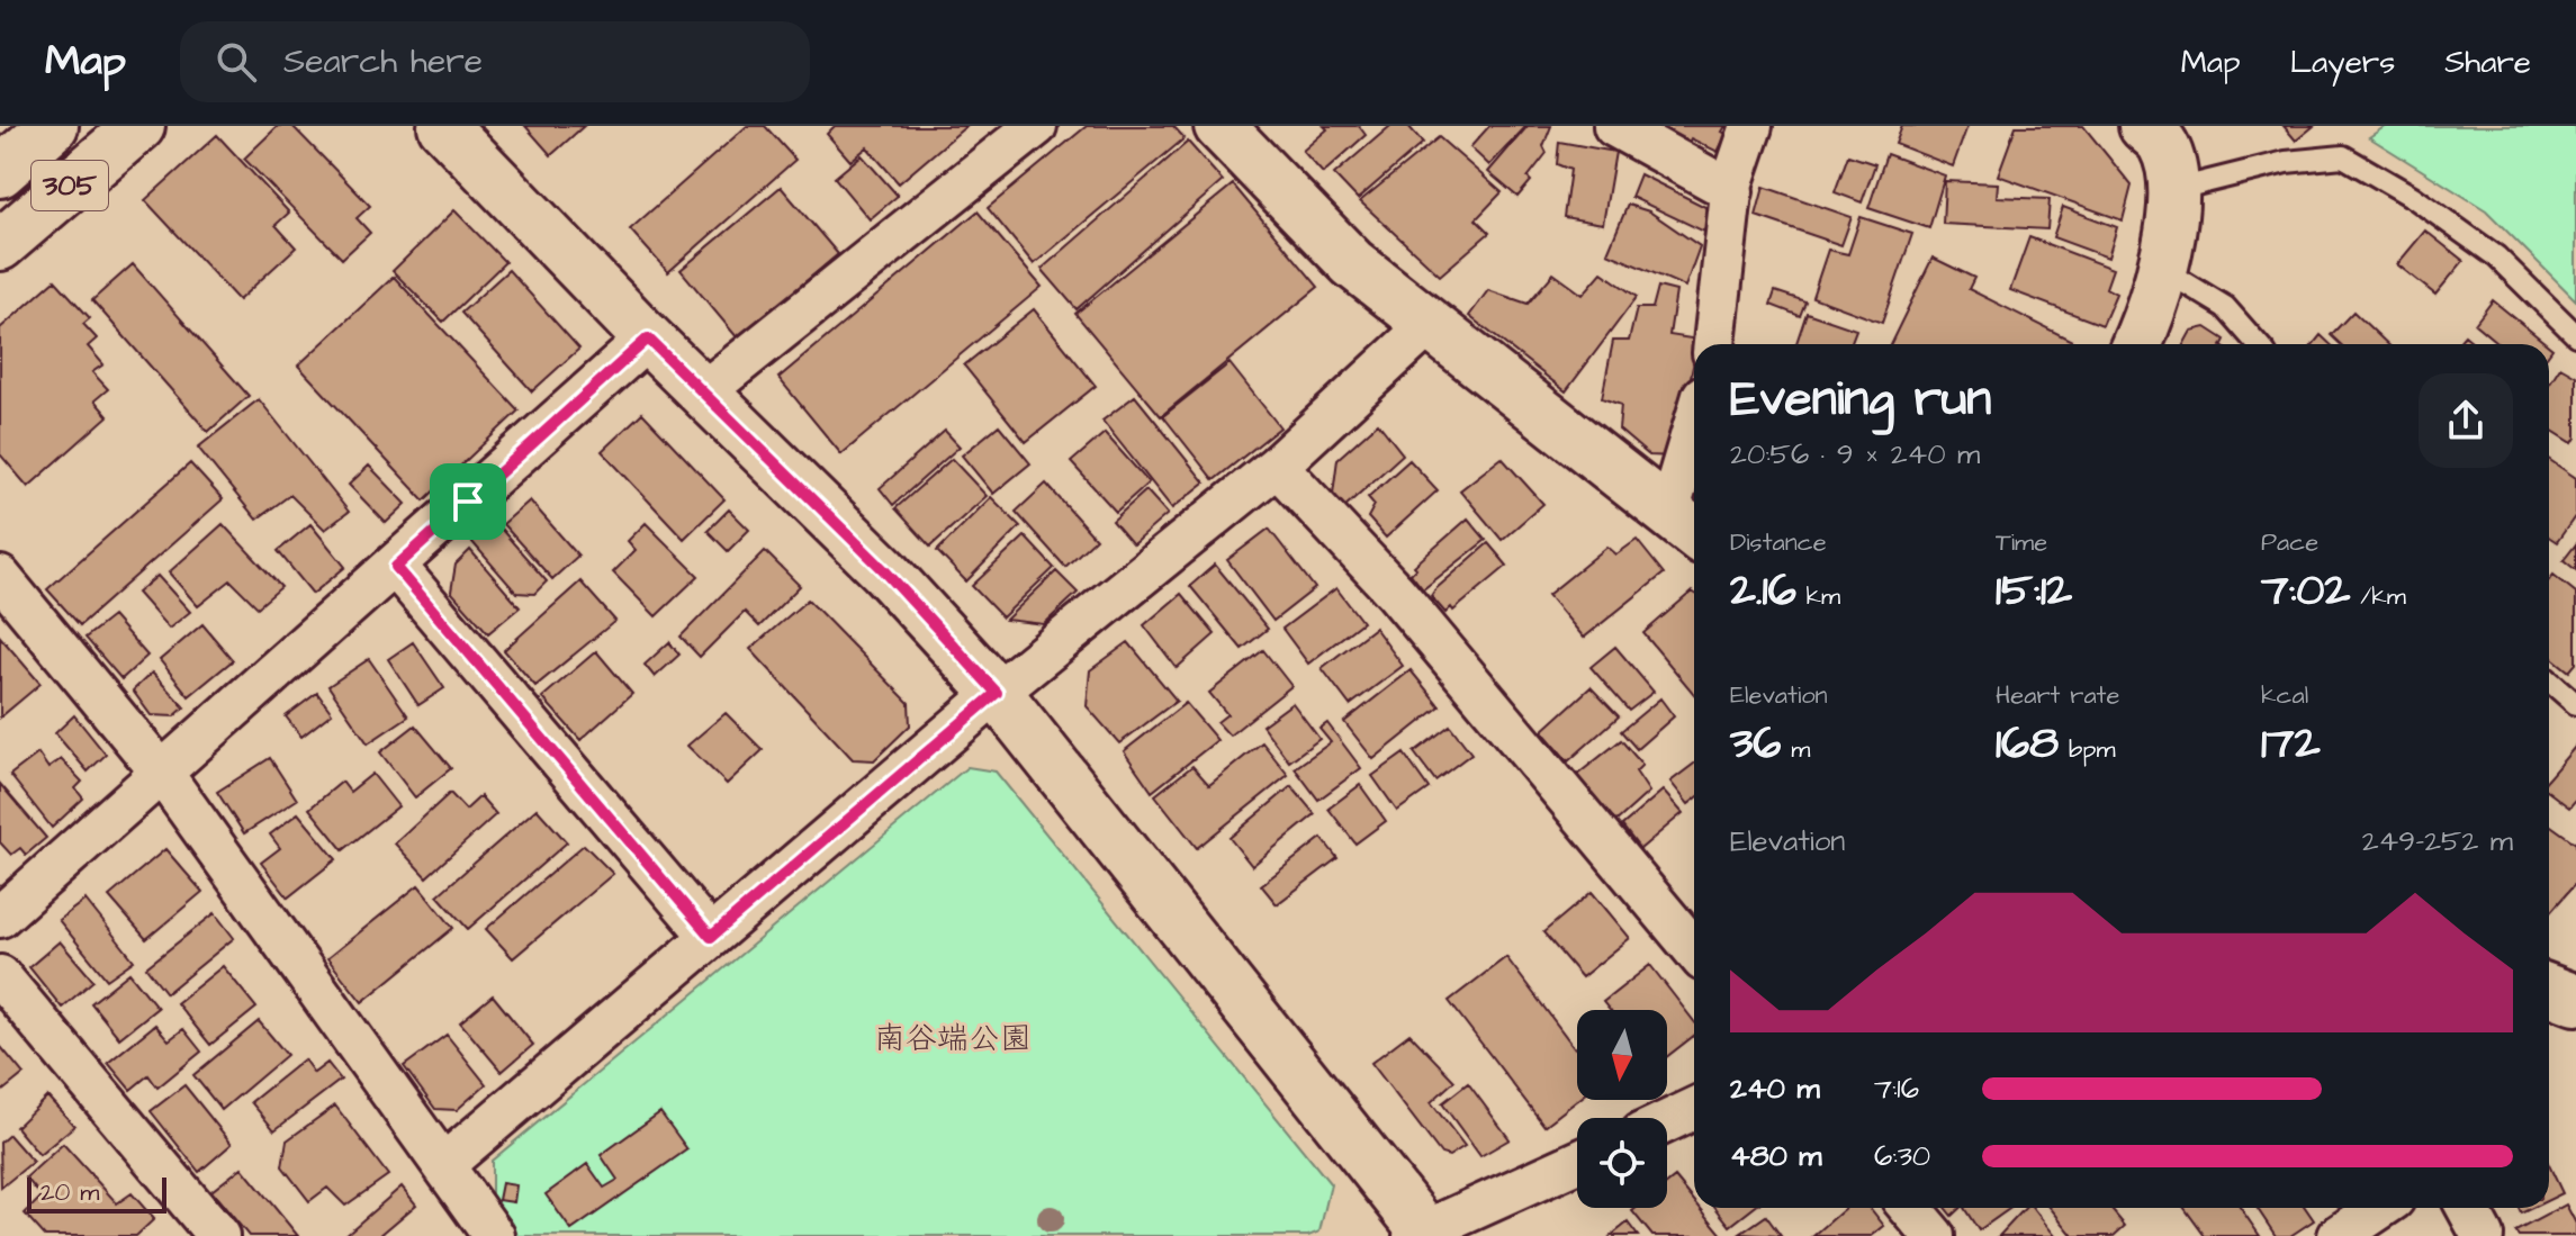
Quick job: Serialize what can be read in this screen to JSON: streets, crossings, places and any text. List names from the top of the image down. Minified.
{"streets":{"street":["305"]},"parks":["南谷端公園"],"scale_bar":"20 m","north":"bottom","page":{"header":"Map","search":"Search here","nav":["Map","Layers","Share"],"heading":["Evening run","20:56 · 9 × 240 m"],"stats":[["Distance","2.16 km"],["Time","15:12"],["Pace","7:02 /km"],["Elevation","36 m"],["Heart rate","168 bpm"],["kcal","172"]],"chart":["Elevation","249–252 m"],"list":[{"name":"240 m","note":"7:16"},{"name":"480 m","note":"6:30"}],"scale":"20 m"}}
